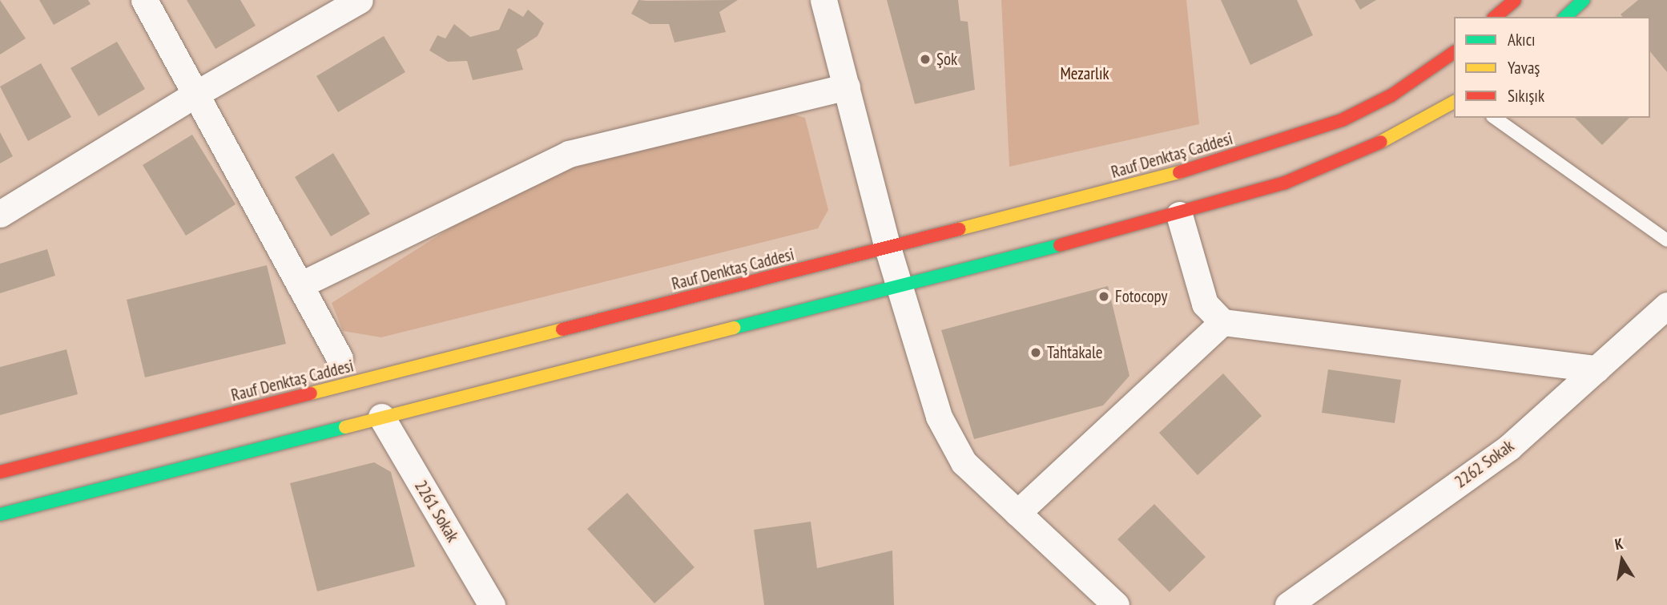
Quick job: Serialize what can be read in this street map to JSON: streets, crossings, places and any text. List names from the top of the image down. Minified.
{"streets":{"main road":["Rauf Denktaş Caddesi"],"street":["2262 Sokak","2261 Sokak"]},"parks":["Mezarlık"],"places":["Şok","Fotocopy","Tahtakale"],"legend":["Akıcı","Yavaş","Sıkışık"],"north":"top"}
